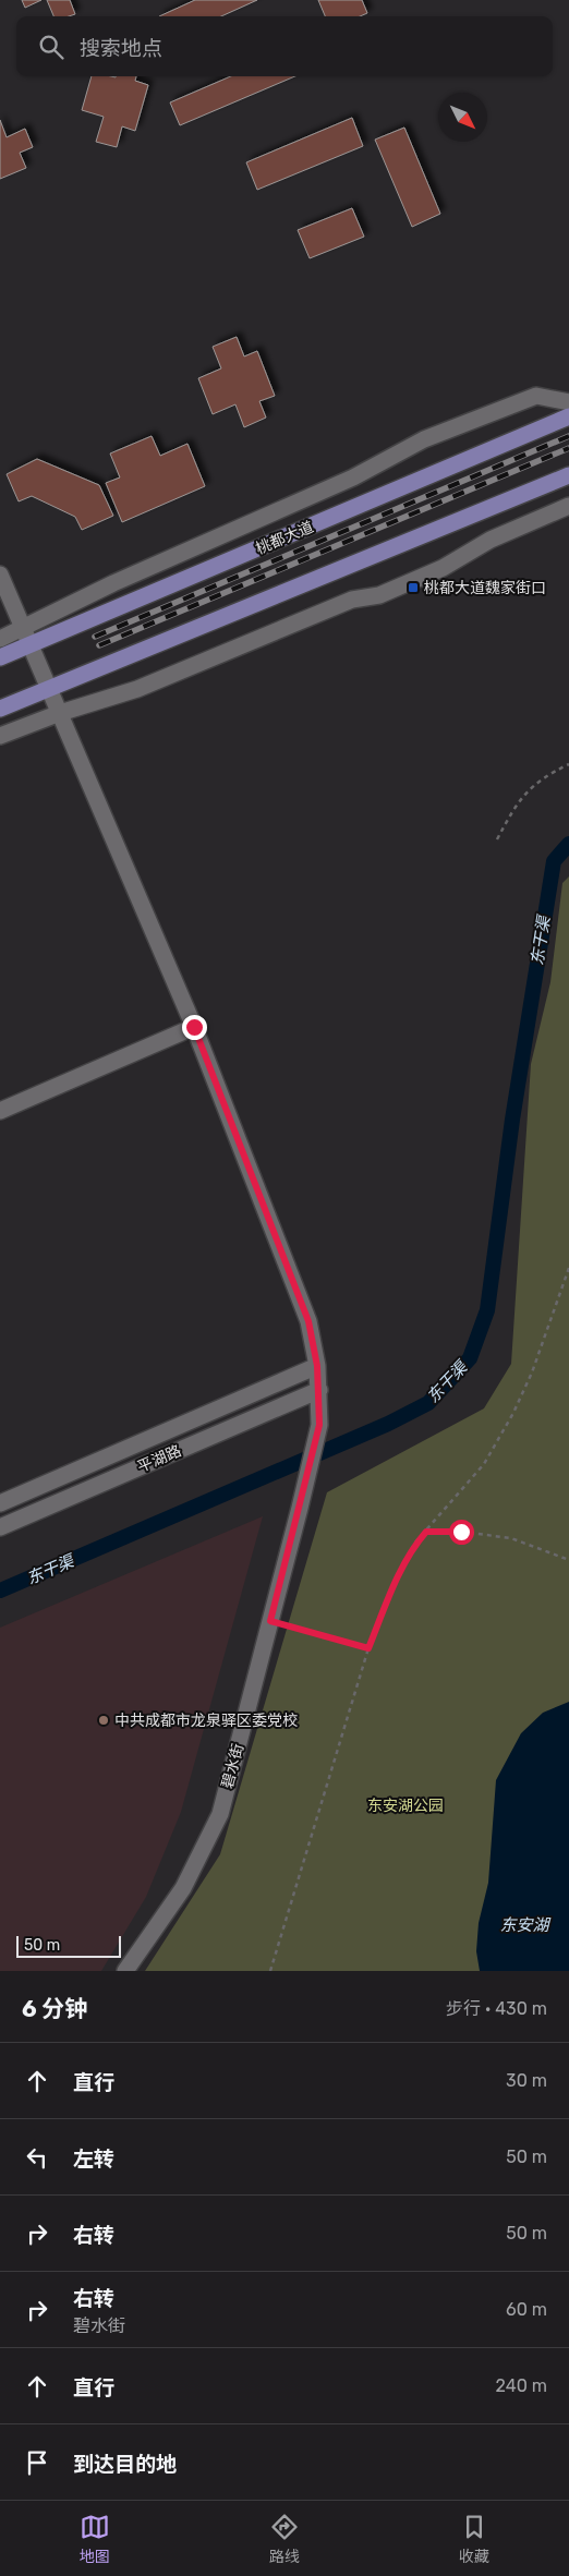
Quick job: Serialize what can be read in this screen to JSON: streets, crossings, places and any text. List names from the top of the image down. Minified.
{"streets":{"main road":["桃都大道"],"street":["平湖路","碧水街"]},"crossings":[["桃都大道","碧水街"],["平湖路","碧水街"]],"water":["东干渠","东安湖"],"parks":["东安湖公园"],"places":{"transit":["桃都大道魏家街口"],"other":["中共成都市龙泉驿区委党校"]},"scale_bar":"50 m","north":"bottom right","page":{"search":"搜索地点","scale":"50 m","heading":["6 分钟","步行 · 430 m"],"list":[["直行","30 m"],["左转","50 m"],["右转","50 m"],["右转","碧水街","60 m"],["直行","240 m"],"到达目的地"],"nav":["地图","路线","收藏"]}}
